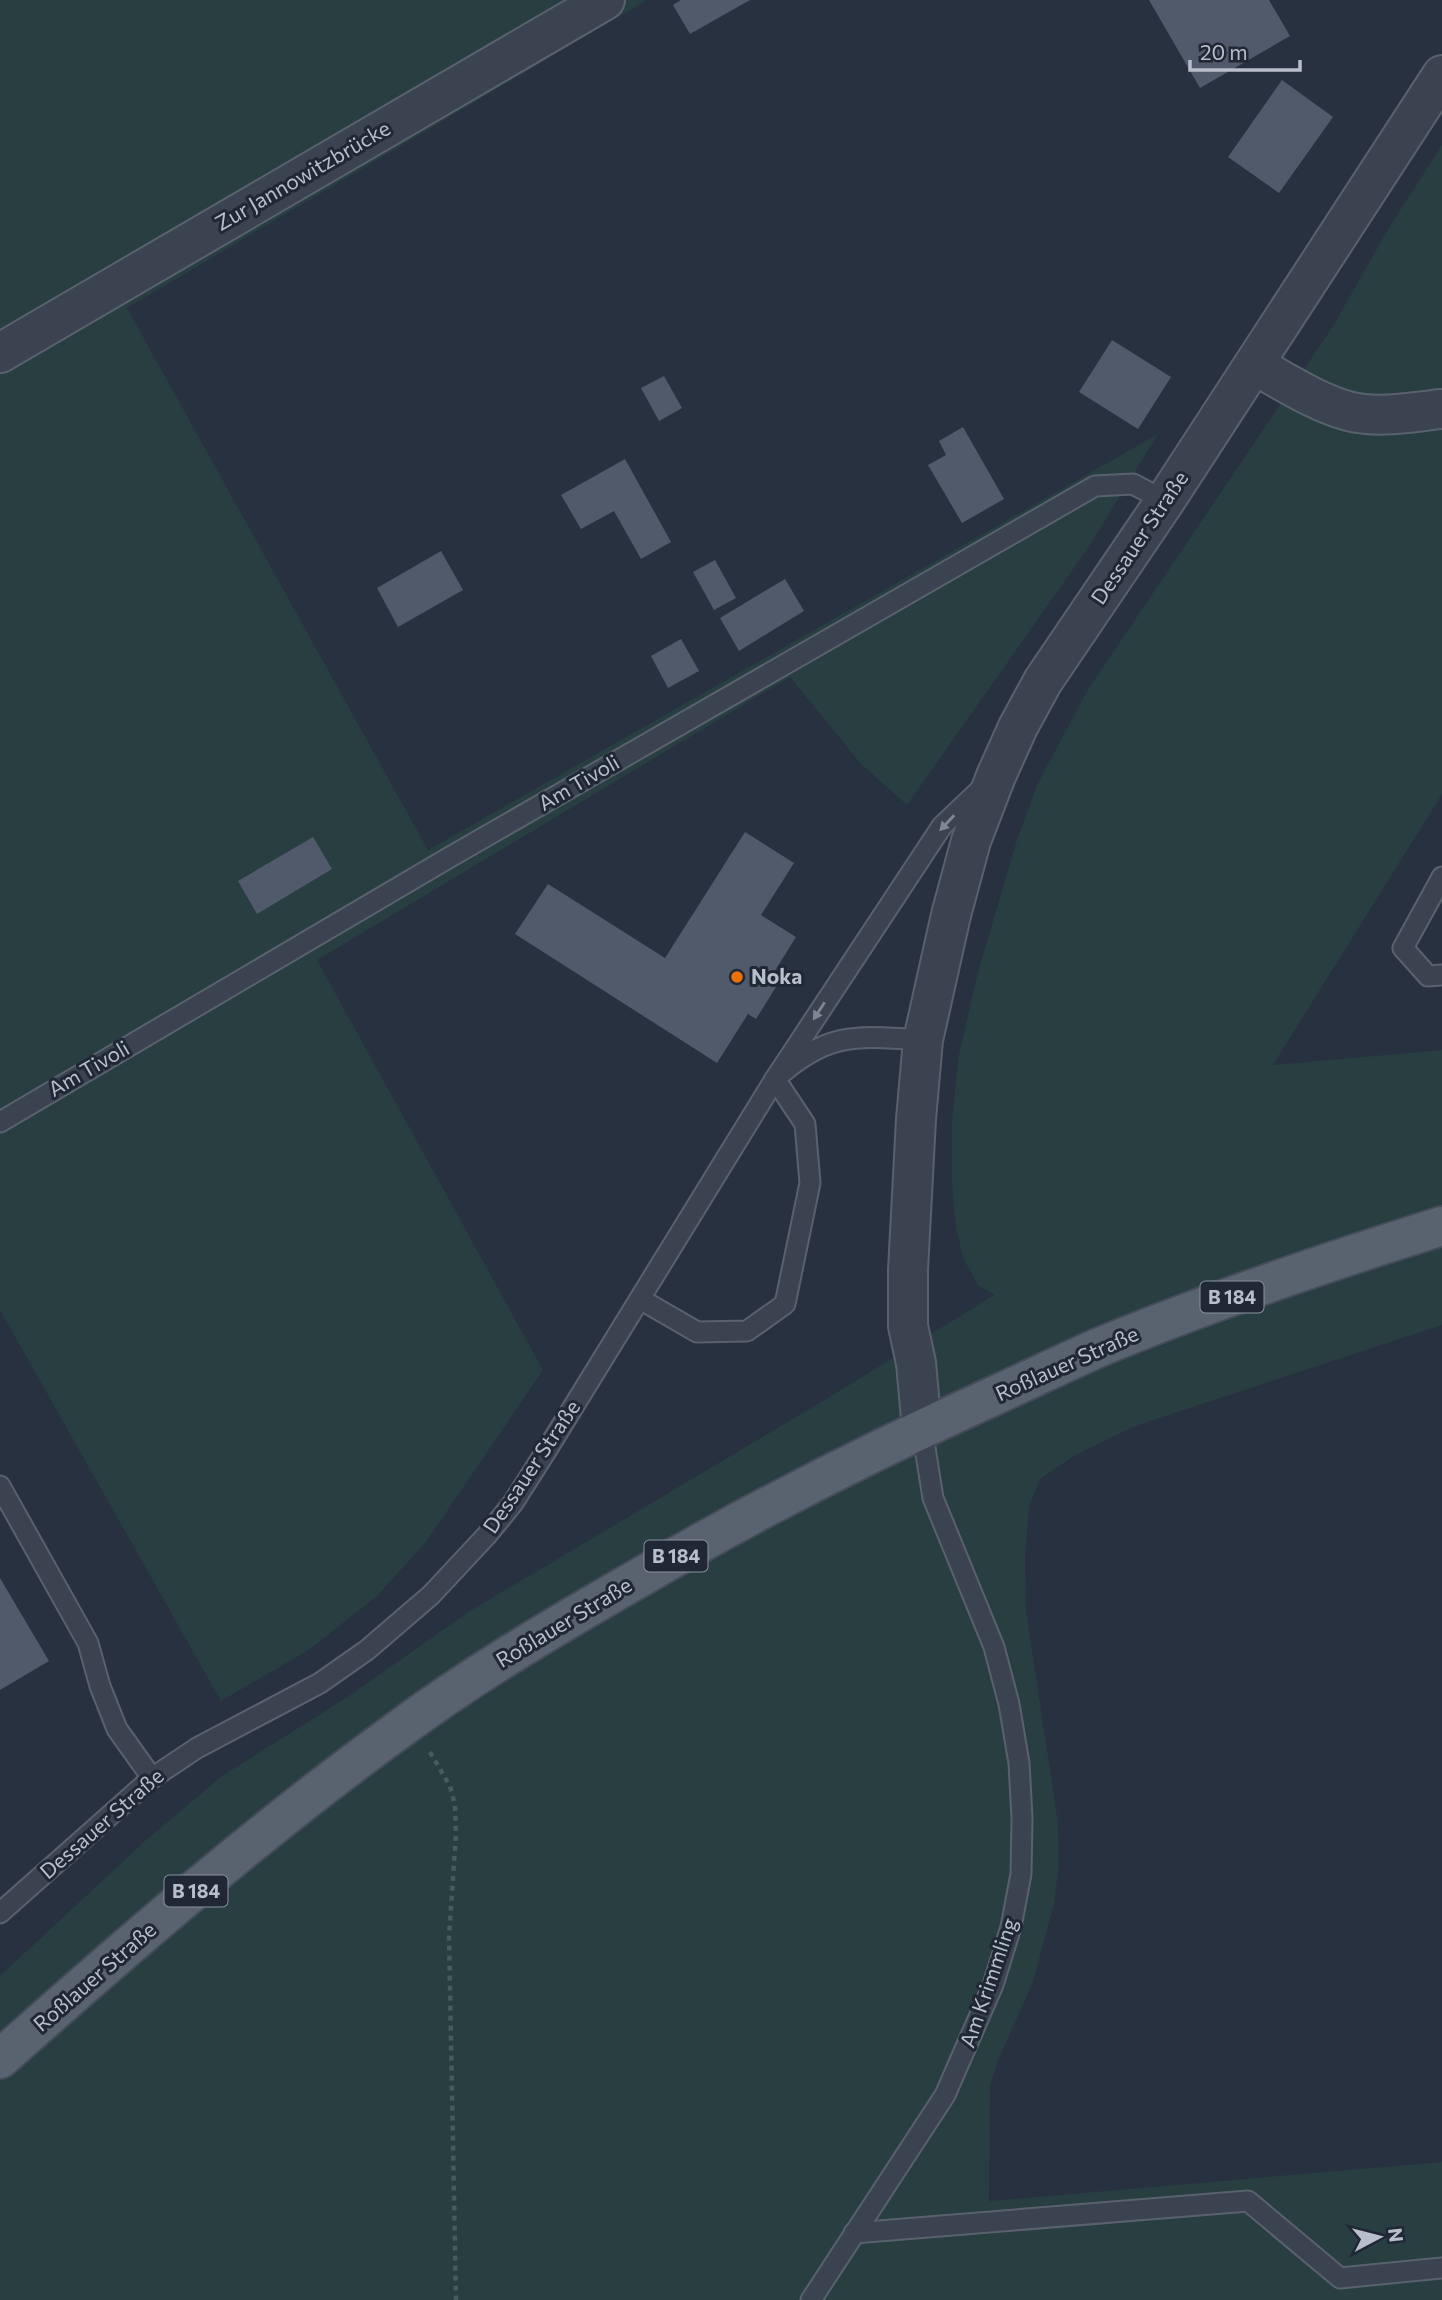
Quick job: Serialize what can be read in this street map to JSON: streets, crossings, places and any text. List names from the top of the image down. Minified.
{"streets":{"main road":["B 184","Roßlauer Straße"],"street":["Zur Jannowitzbrücke","Dessauer Straße"],"lane":["Am Tivoli","Am Krimmling"]},"crossings":[["Dessauer Straße","Am Tivoli"],["Dessauer Straße","Roßlauer Straße"],["Dessauer Straße","Am Krimmling"],["Roßlauer Straße","Am Krimmling"]],"places":["Noka"],"scale_bar":"20 m","north":"right"}
